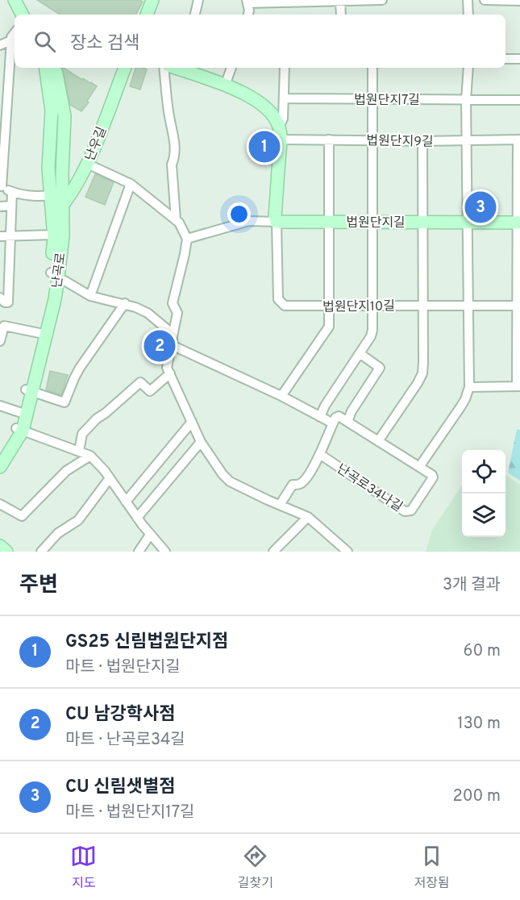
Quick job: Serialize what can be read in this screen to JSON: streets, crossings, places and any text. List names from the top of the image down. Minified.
{"streets":{"main road":["난우길","법원단지길","난곡로"],"street":["법원단지7길","법원단지9길","법원단지10길","난곡로34나길"]},"crossings":[["법원단지9길","법원단지길"],["난우길","난곡로"],["법원단지길","법원단지10길"]],"page":{"search":"장소 검색","pins":["1","3","2"],"heading":["주변","3개 결과"],"list":[{"mark":"1","name":"GS25 신림법원단지점","note":"마트 · 법원단지길","value":"60 m"},{"mark":"2","name":"CU 남강학사점","note":"마트 · 난곡로34길","value":"130 m"},{"mark":"3","name":"CU 신림샛별점","note":"마트 · 법원단지17길","value":"200 m"}],"nav":["지도","길찾기","저장됨"]}}
